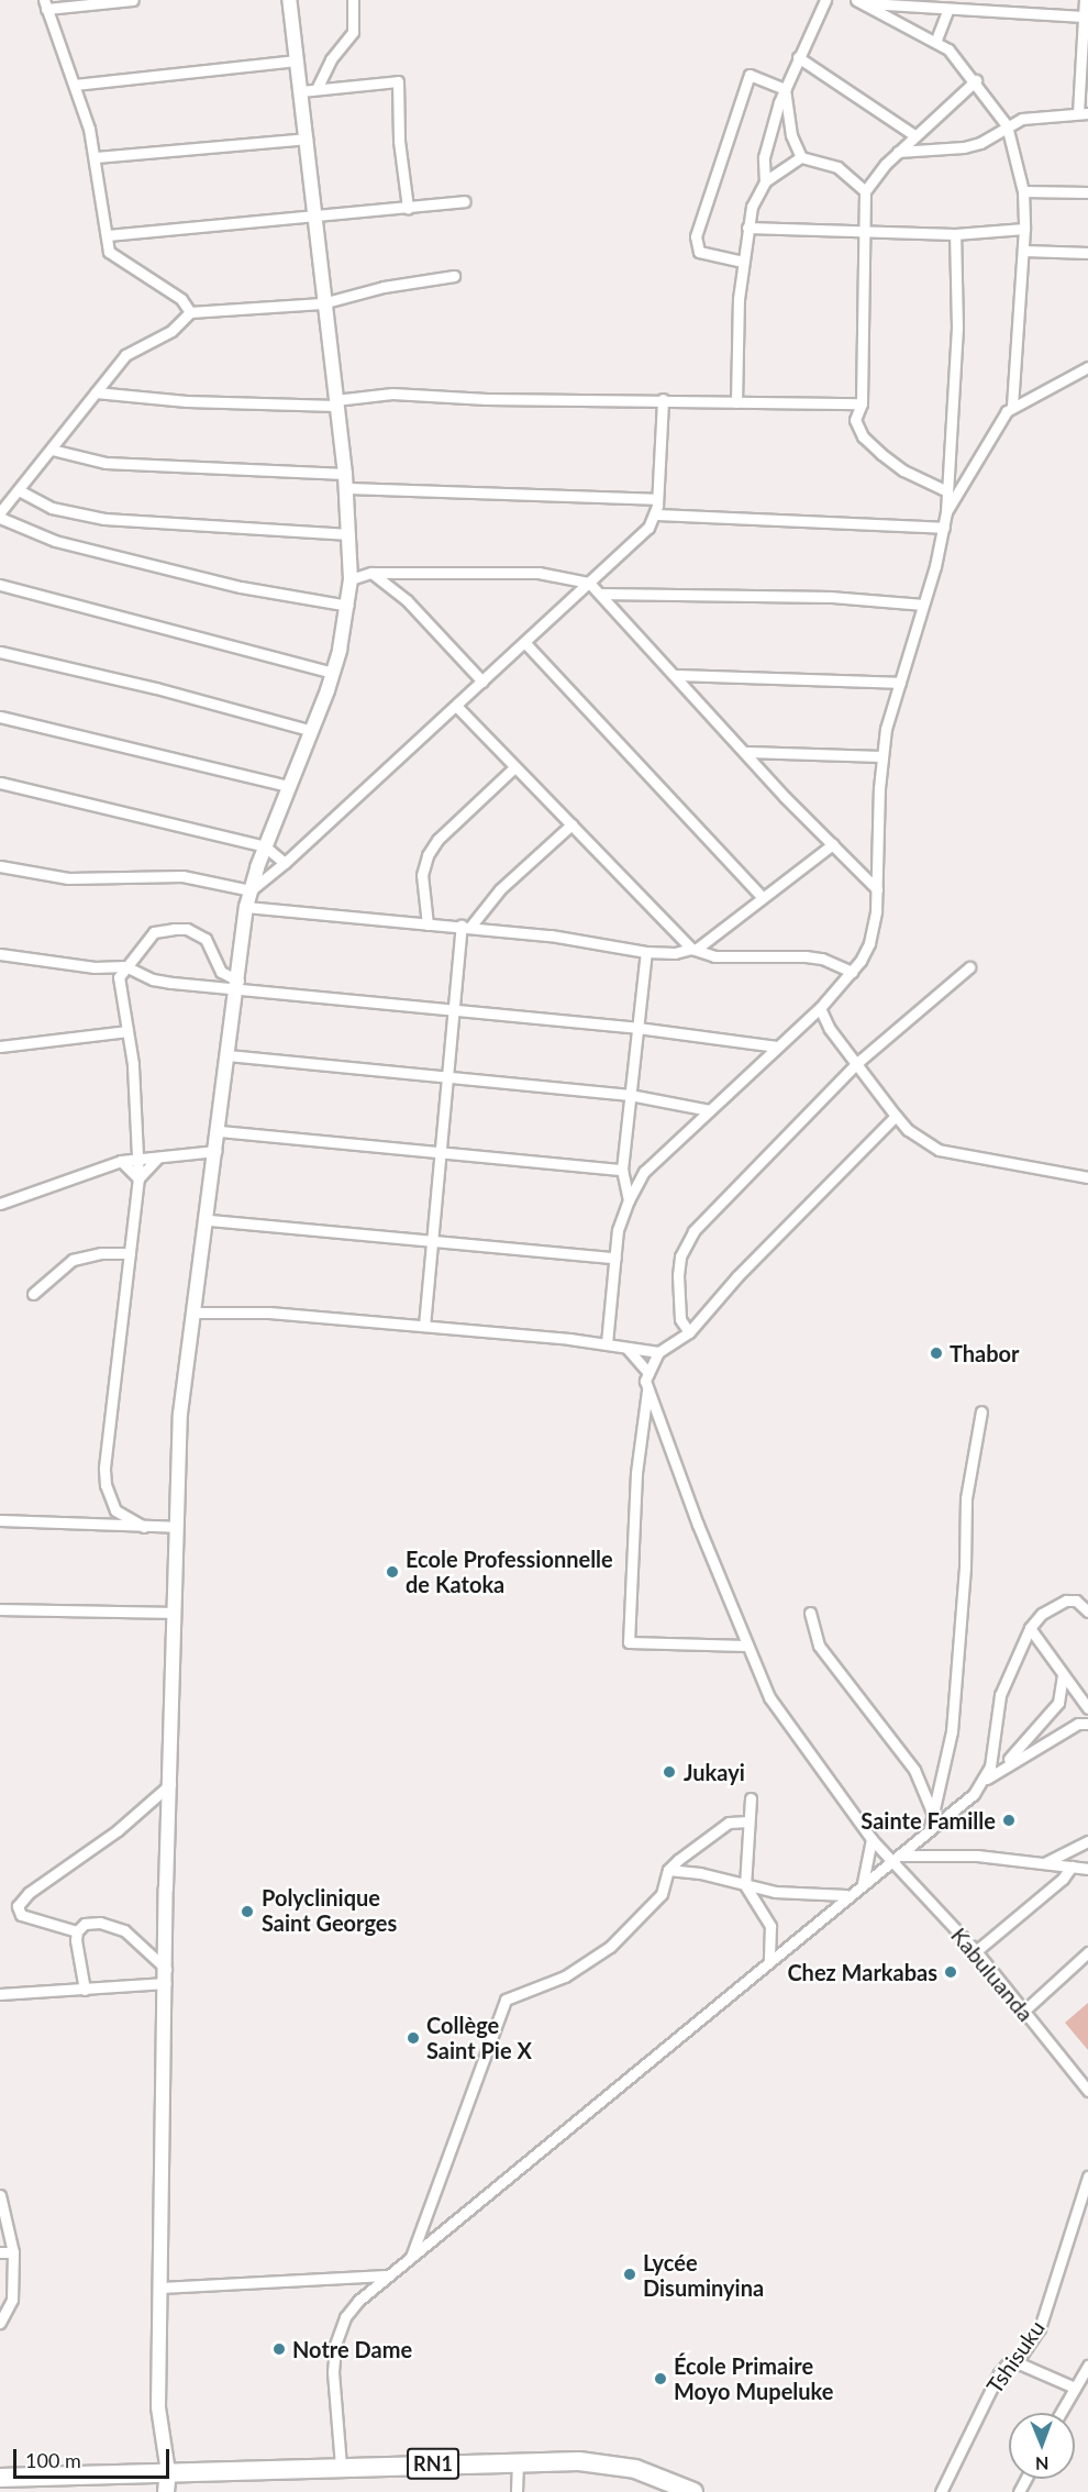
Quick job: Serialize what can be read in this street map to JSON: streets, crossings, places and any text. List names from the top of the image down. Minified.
{"streets":{"highway":["RN1"],"street":["Kabuluanda","Tshisuku"]},"places":["Thabor","Ecole Professionnelle de Katoka","Jukayi","Sainte Famille","Polyclinique Saint Georges","Chez Markabas","Collège Saint Pie X","Lycée Disuminyina","Notre Dame","École Primaire Moyo Mupeluke"],"scale_bar":"100 m","north":"bottom"}
